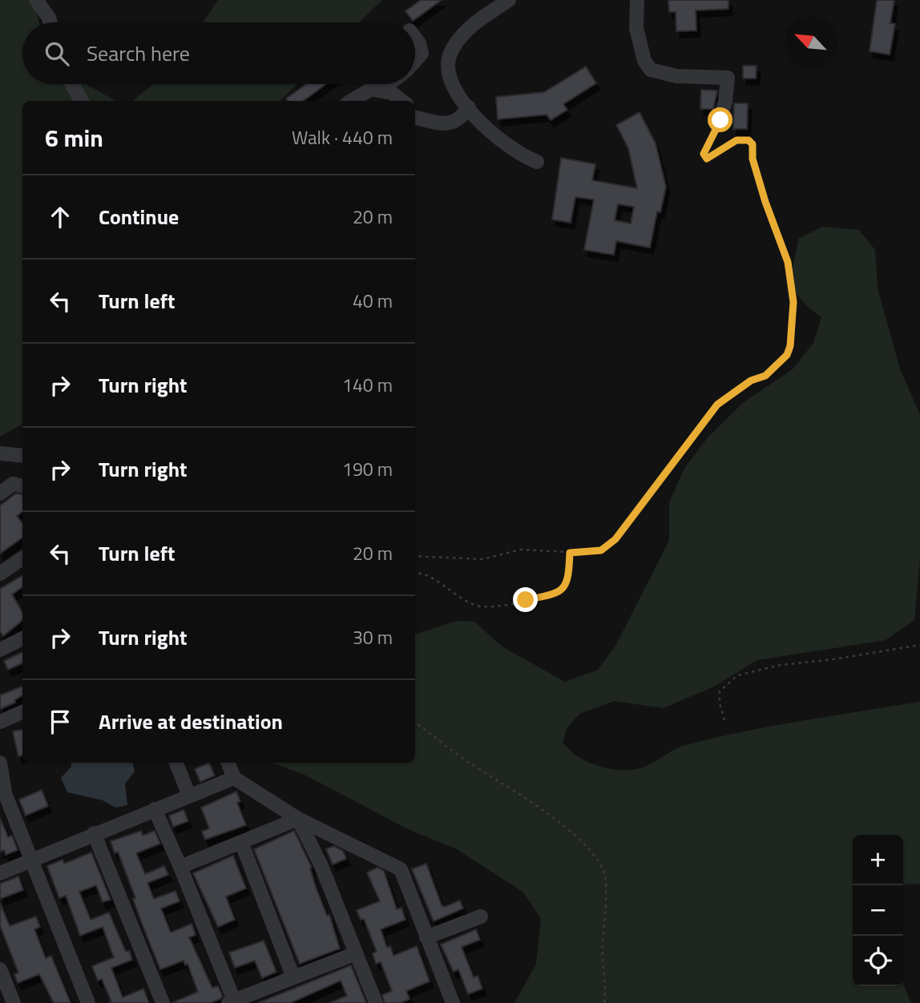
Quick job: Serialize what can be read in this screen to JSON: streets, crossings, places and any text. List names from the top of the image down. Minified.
{"north":"top left","page":{"search":"Search here","heading":["6 min","Walk · 440 m"],"list":[["Continue","20 m"],["Turn left","40 m"],["Turn right","140 m"],["Turn right","190 m"],["Turn left","20 m"],["Turn right","30 m"],"Arrive at destination"],"map_buttons":["+","−"]}}
